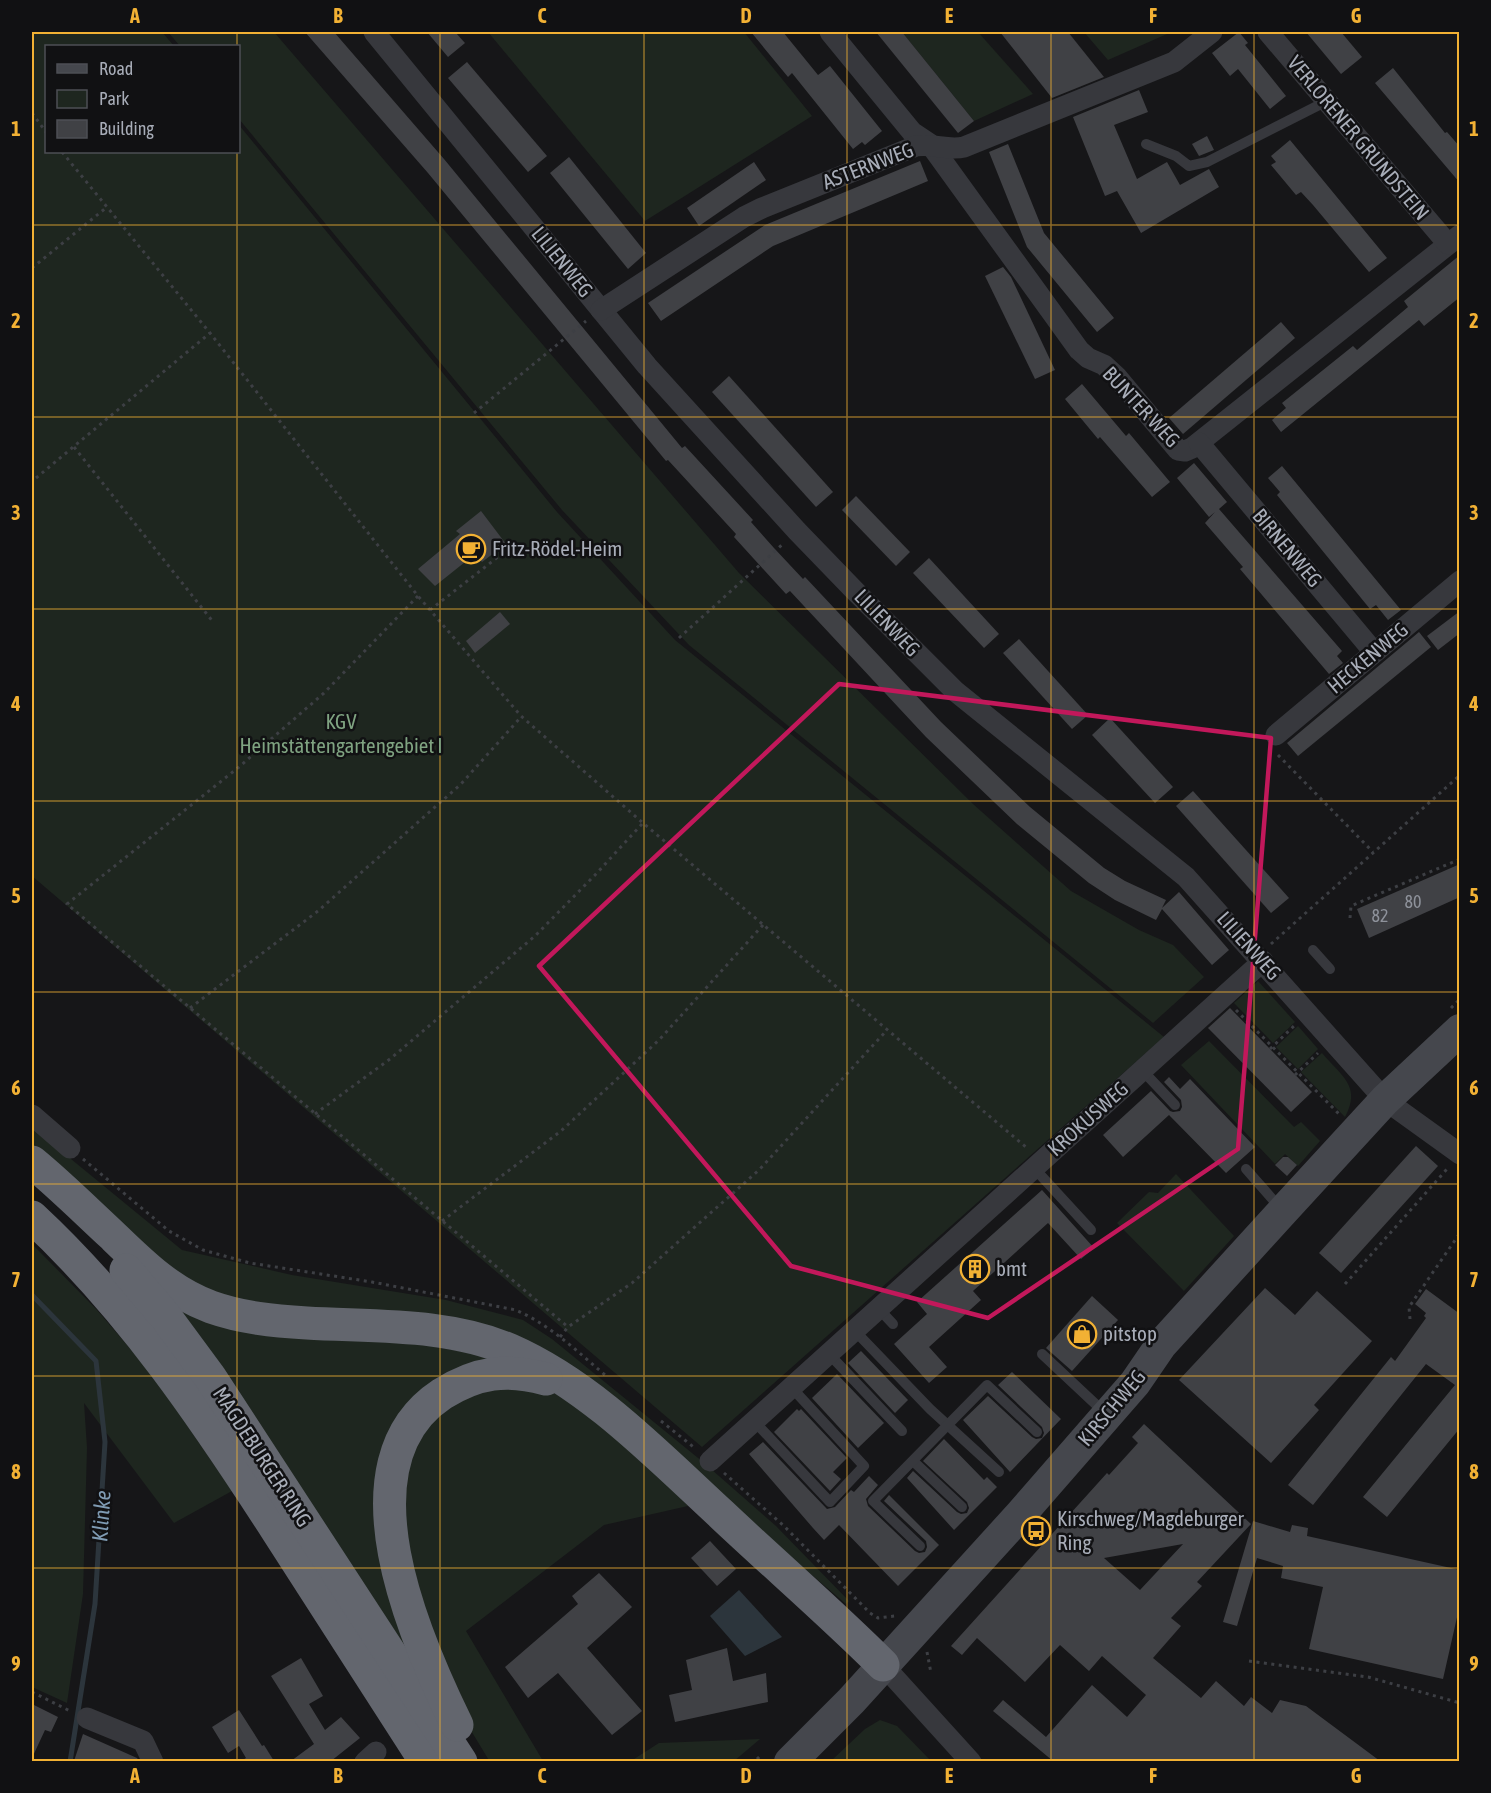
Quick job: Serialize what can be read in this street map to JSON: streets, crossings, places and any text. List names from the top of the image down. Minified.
{"streets":{"highway":["MAGDEBURGER RING"],"main road":["KIRSCHWEG"],"street":["VERLORENER GRUNDSTEIN","ASTERNWEG","LILIENWEG","BUNTER WEG","BIRNENWEG","HECKENWEG","KROKUSWEG"]},"crossings":[["VERLORENER GRUNDSTEIN","BUNTER WEG"],["ASTERNWEG","LILIENWEG"],["ASTERNWEG","BUNTER WEG"],["LILIENWEG","KROKUSWEG"],["LILIENWEG","KIRSCHWEG"],["BUNTER WEG","BIRNENWEG"],["BIRNENWEG","HECKENWEG"]],"water":["Klinke"],"parks":["KGV Heimstättengartengebiet I"],"places":{"cafe":["Fritz-Rödel-Heim"],"building":["bmt"],"shop":["pitstop"],"bus stop":["Kirschweg/Magdeburger Ring"]},"house_numbers":["80","82"],"legend":["Road","Park","Building"],"grid":{"columns":["A","B","C","D","E","F","G"],"rows":["1","2","3","4","5","6","7","8","9"]}}
